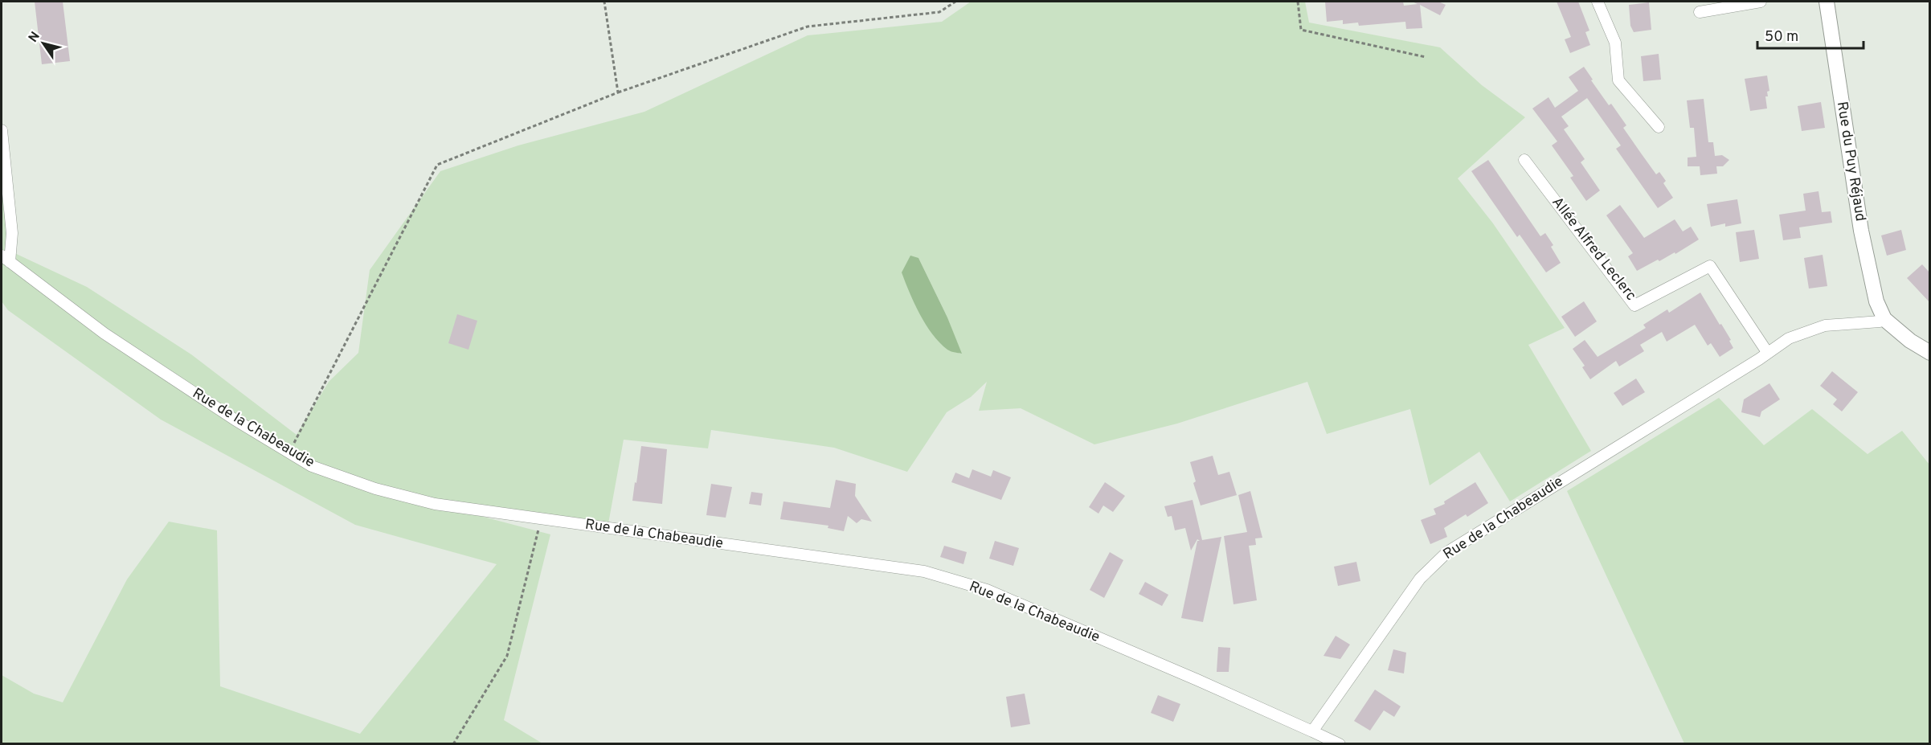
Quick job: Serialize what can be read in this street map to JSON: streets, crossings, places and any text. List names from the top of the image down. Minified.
{"streets":{"street":["Rue du Puy Réjaud","Allée Alfred Leclerc","Rue de la Chabeaudie"]},"crossings":[["Rue du Puy Réjaud","Rue de la Chabeaudie"],["Allée Alfred Leclerc","Rue de la Chabeaudie"]],"scale_bar":"50 m","north":"top left"}
